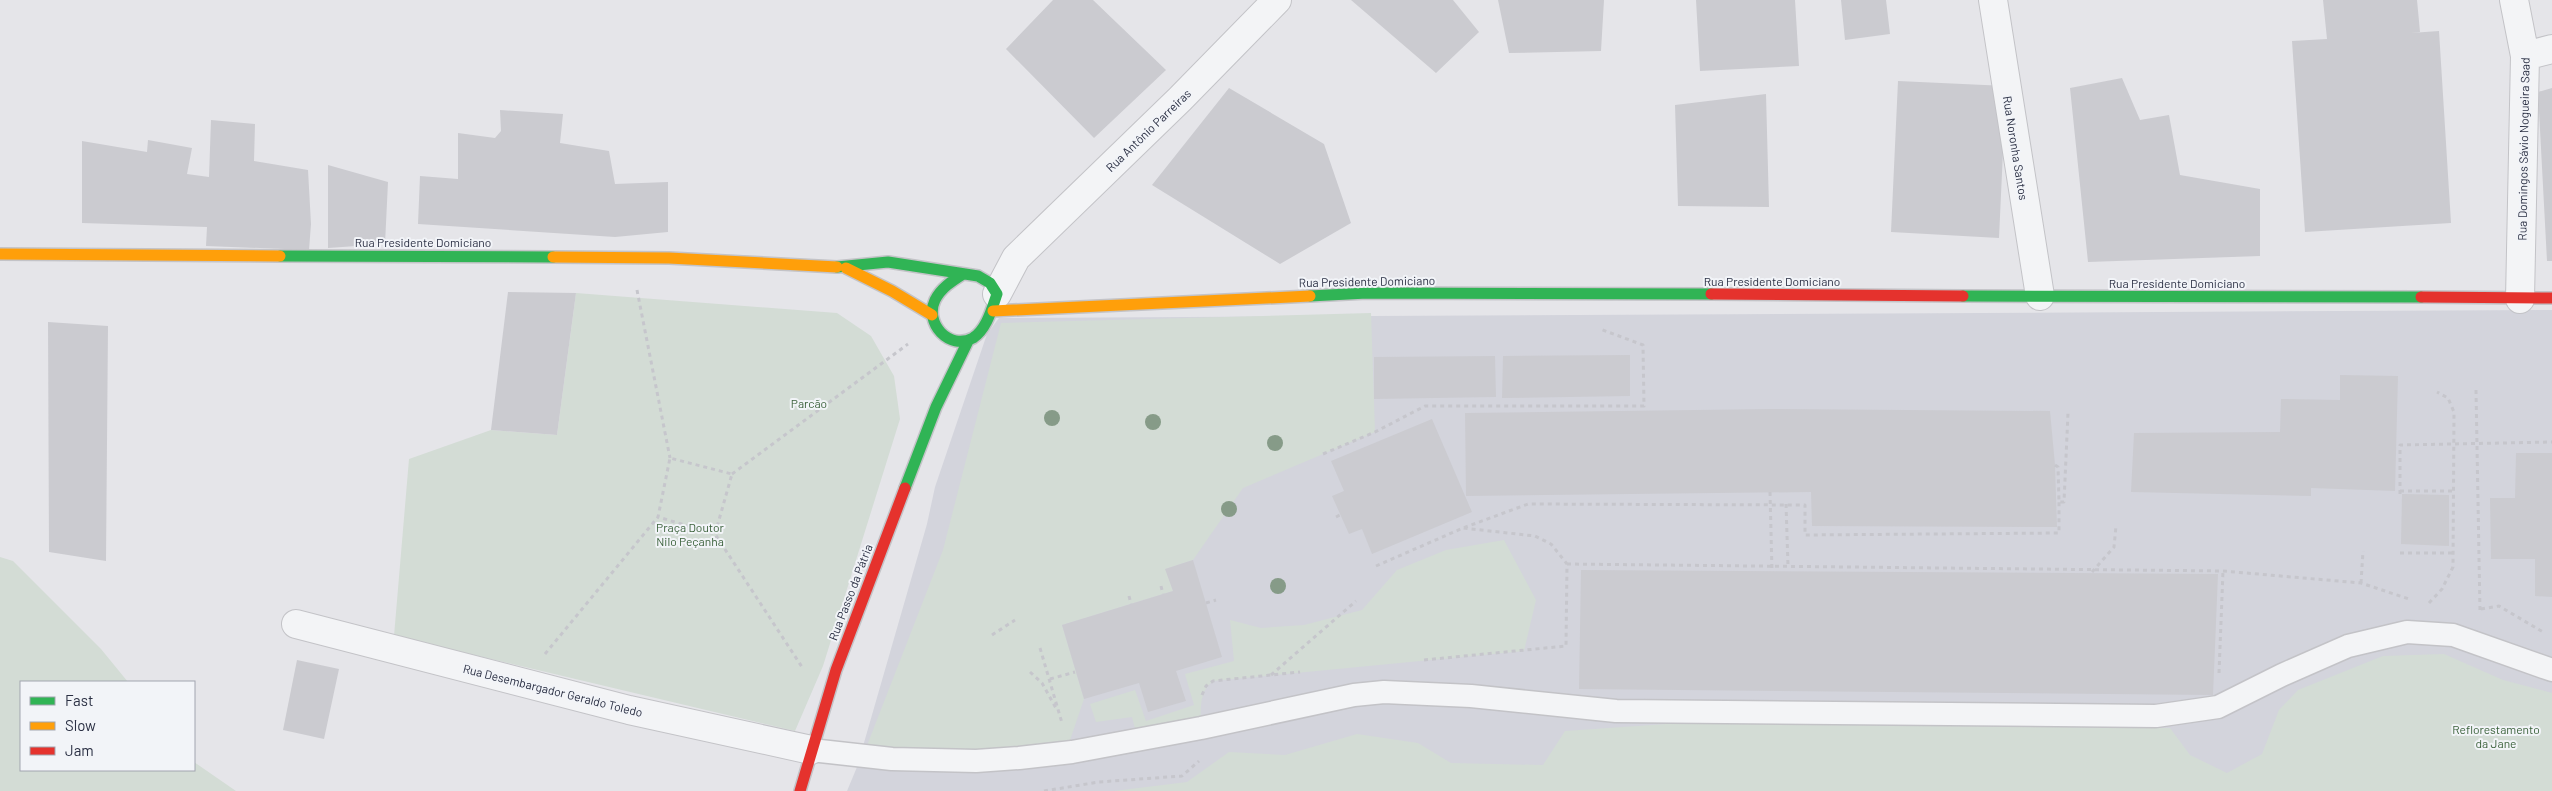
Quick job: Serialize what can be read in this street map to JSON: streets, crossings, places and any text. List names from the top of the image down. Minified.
{"streets":{"street":["Rua Antônio Parreiras","Rua Noronha Santos","Rua Domingos Sávio Nogueira Saad","Rua Presidente Domiciano","Rua Passo da Pátria","Rua Desembargador Geraldo Toledo"]},"crossings":[["Rua Antônio Parreiras","Rua Presidente Domiciano"],["Rua Antônio Parreiras","Rua Passo da Pátria"],["Rua Noronha Santos","Rua Presidente Domiciano"],["Rua Domingos Sávio Nogueira Saad","Rua Presidente Domiciano"],["Rua Presidente Domiciano","Rua Passo da Pátria"],["Rua Passo da Pátria","Rua Desembargador Geraldo Toledo"]],"parks":["Parcão","Praça Doutor Nilo Peçanha","Reflorestamento da Jane"],"legend":["Fast","Slow","Jam"]}
